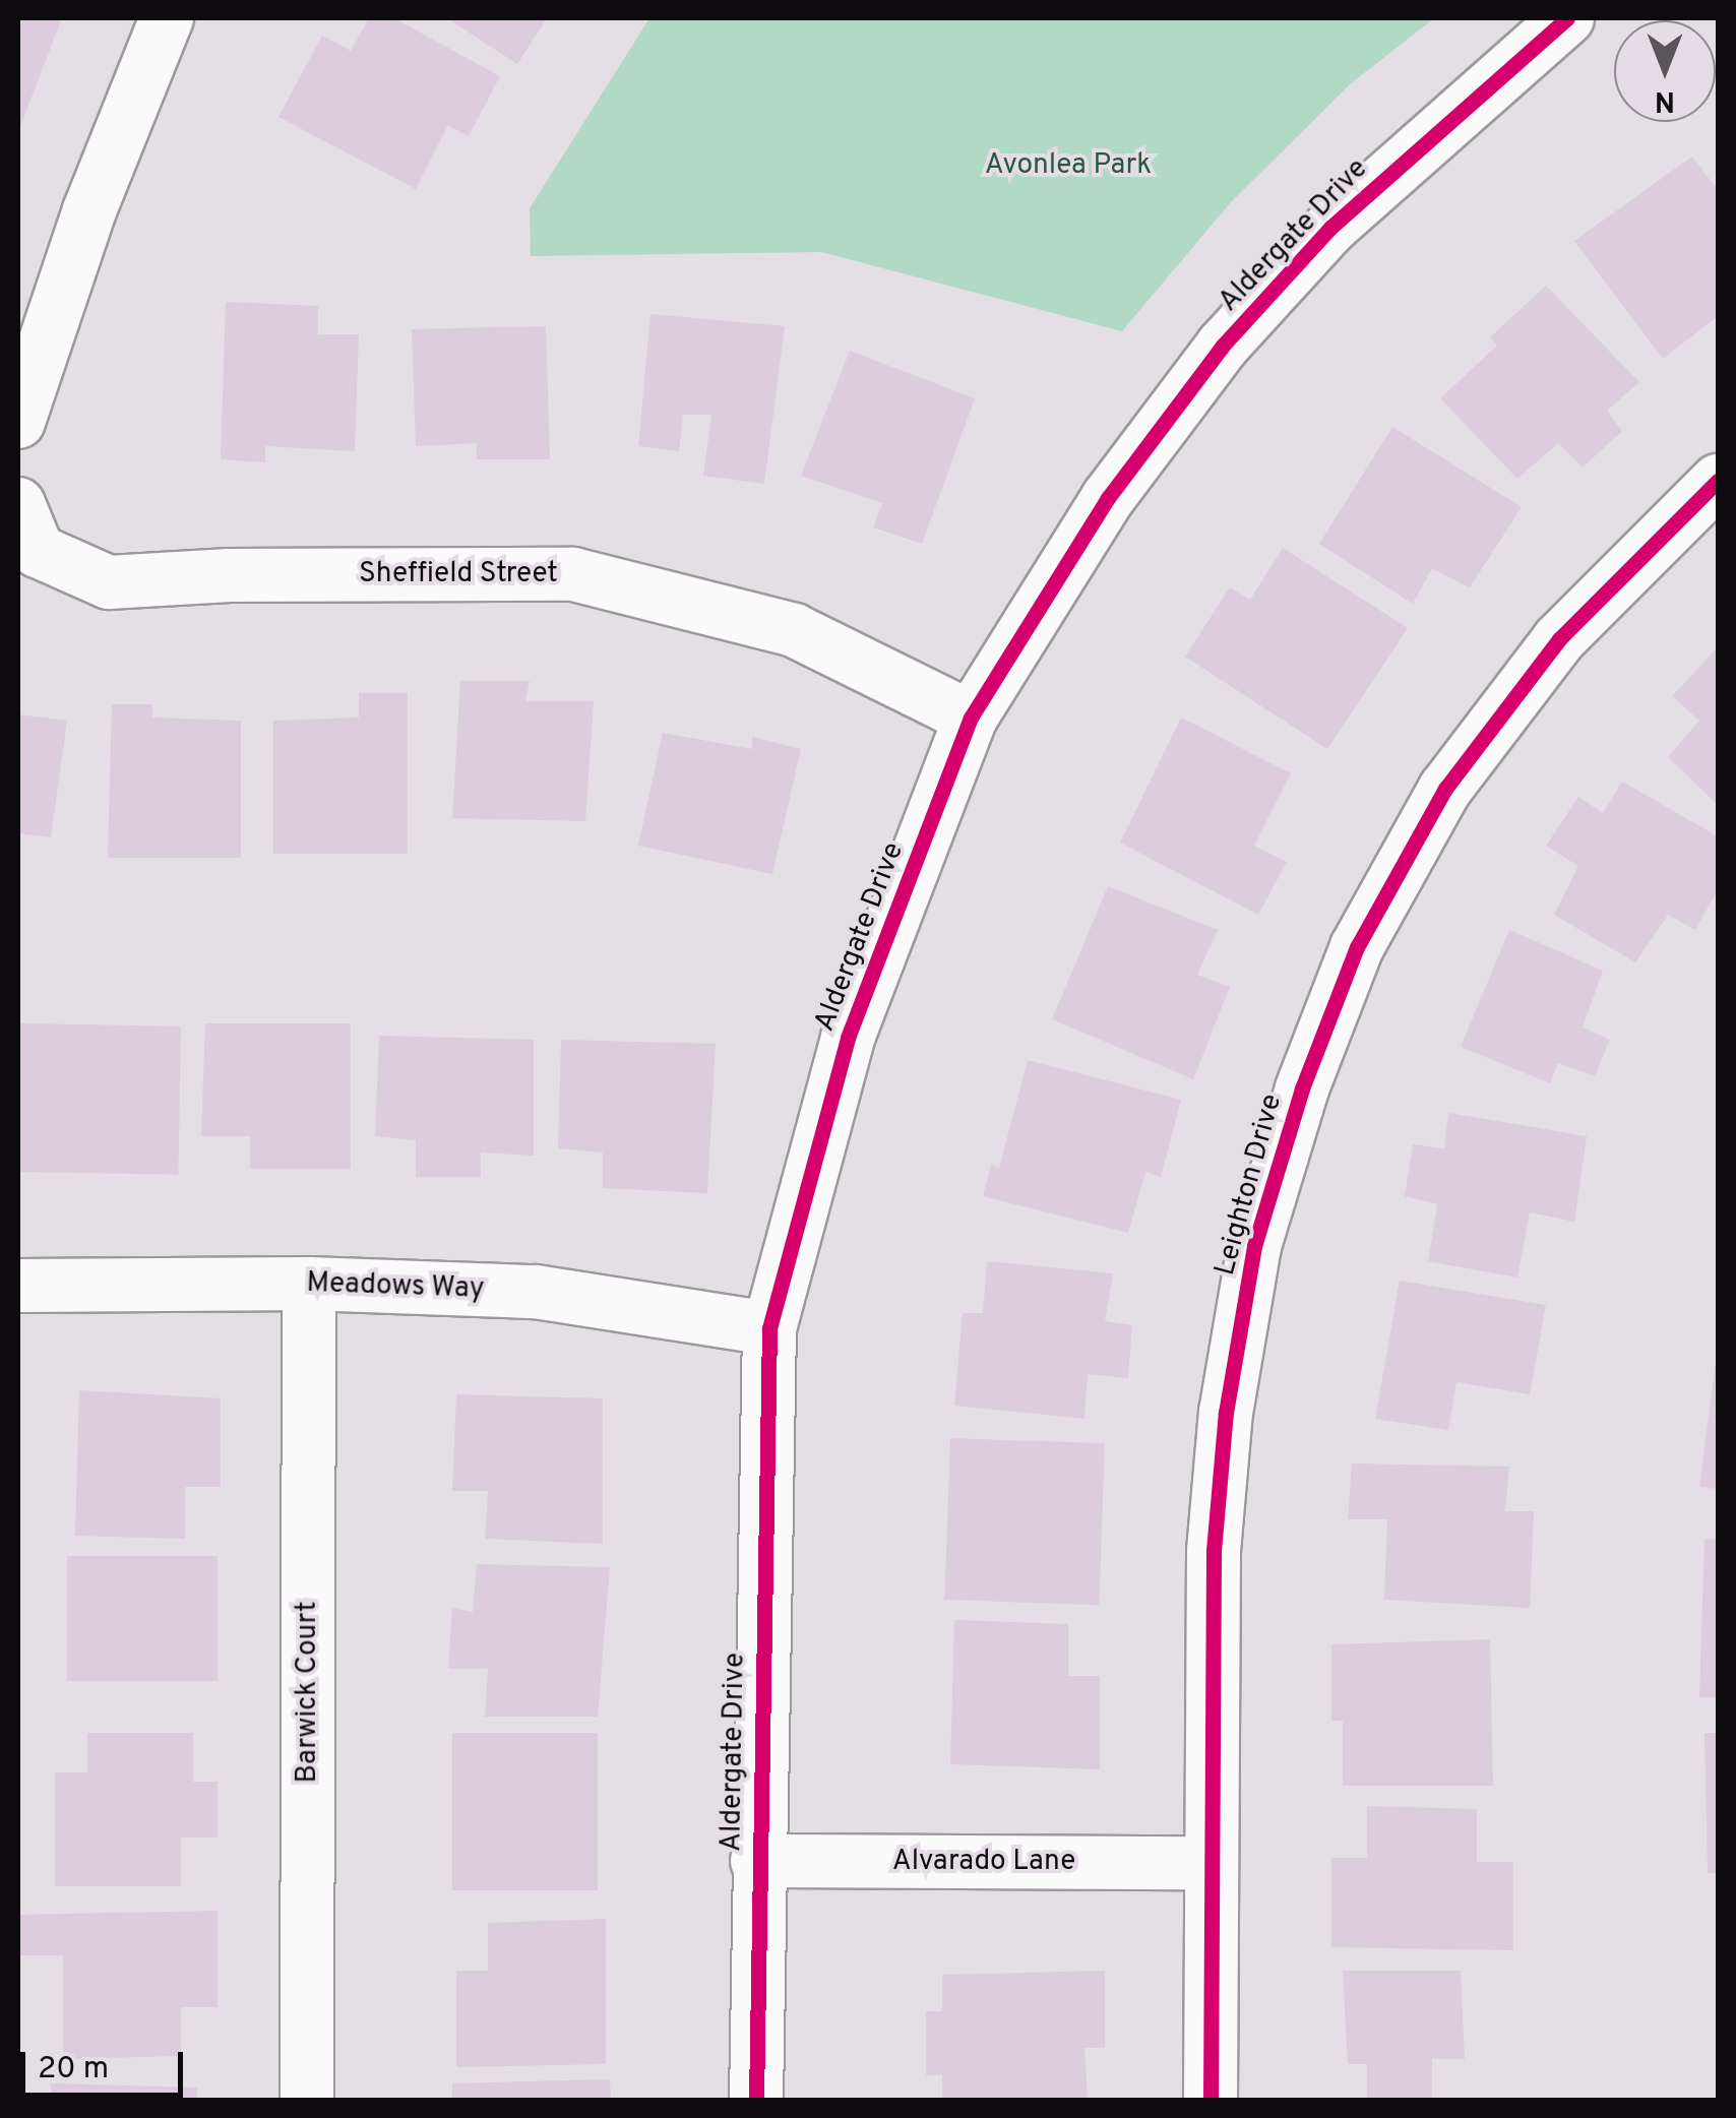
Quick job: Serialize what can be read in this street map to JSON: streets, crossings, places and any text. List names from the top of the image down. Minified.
{"streets":{"street":["Aldergate Drive","Sheffield Street","Leighton Drive","Meadows Way","Barwick Court","Alvarado Lane"]},"crossings":[["Aldergate Drive","Sheffield Street"],["Aldergate Drive","Meadows Way"],["Aldergate Drive","Alvarado Lane"],["Leighton Drive","Alvarado Lane"],["Meadows Way","Barwick Court"]],"parks":["Avonlea Park"],"scale_bar":"20 m","north":"bottom"}
